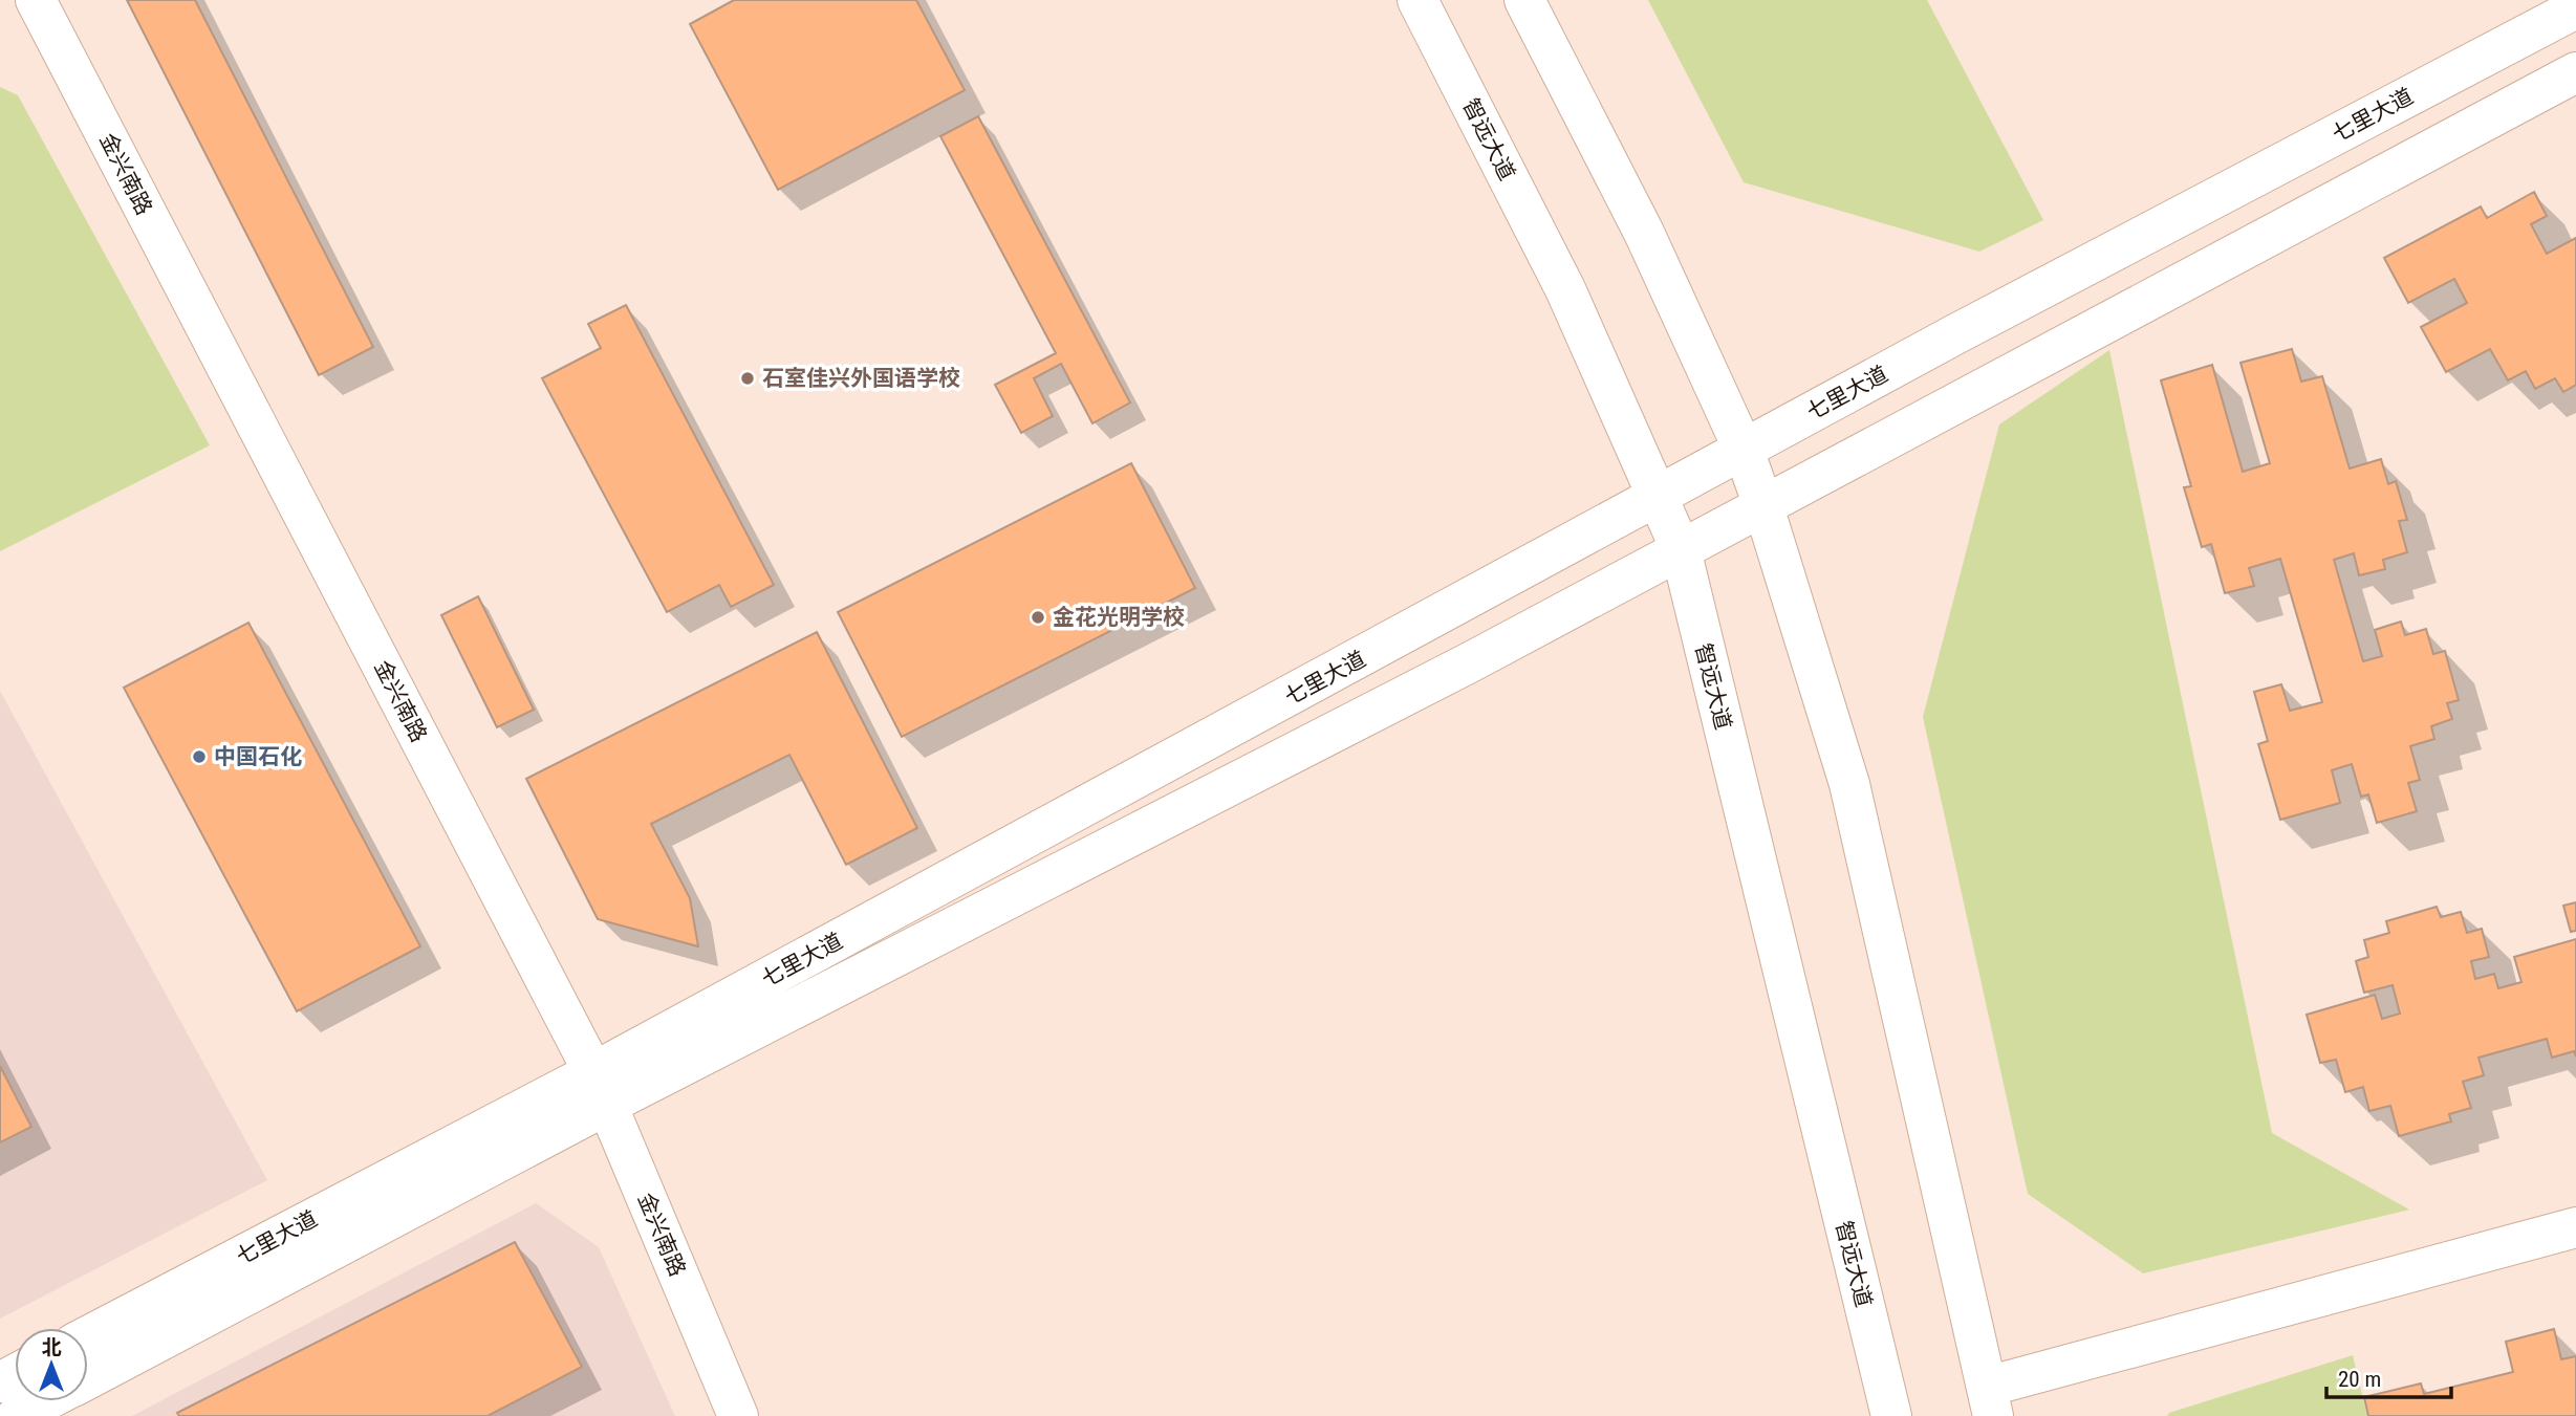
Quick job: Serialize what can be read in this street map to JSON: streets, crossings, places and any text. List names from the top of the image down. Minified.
{"streets":{"main road":["七里大道","智远大道","金兴南路"]},"crossings":[["七里大道","智远大道"],["七里大道","金兴南路"]],"places":["石室佳兴外国语学校","金花光明学校","中国石化"],"scale_bar":"20 m","north":"top"}
